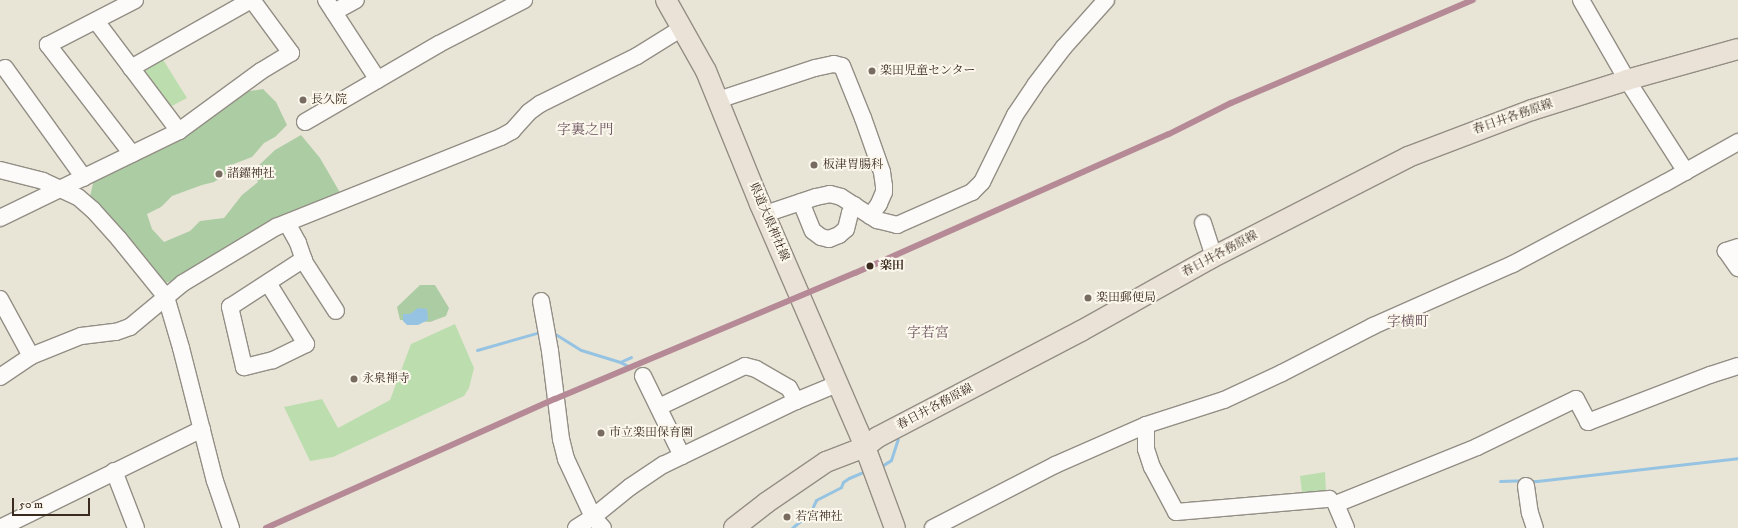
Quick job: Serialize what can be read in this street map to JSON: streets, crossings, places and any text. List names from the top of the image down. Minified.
{"streets":{"main road":["春日井各務原線","県道大県神社線"]},"crossings":[["春日井各務原線","県道大県神社線"]],"districts":["字裏之門","字横町","字若宮"],"places":["楽田児童センター","長久院","板津胃腸科","諸鑃神社","楽田","楽田郵便局","永泉禅寺","市立楽田保育園","若宮神社"],"scale_bar":"50 m"}
